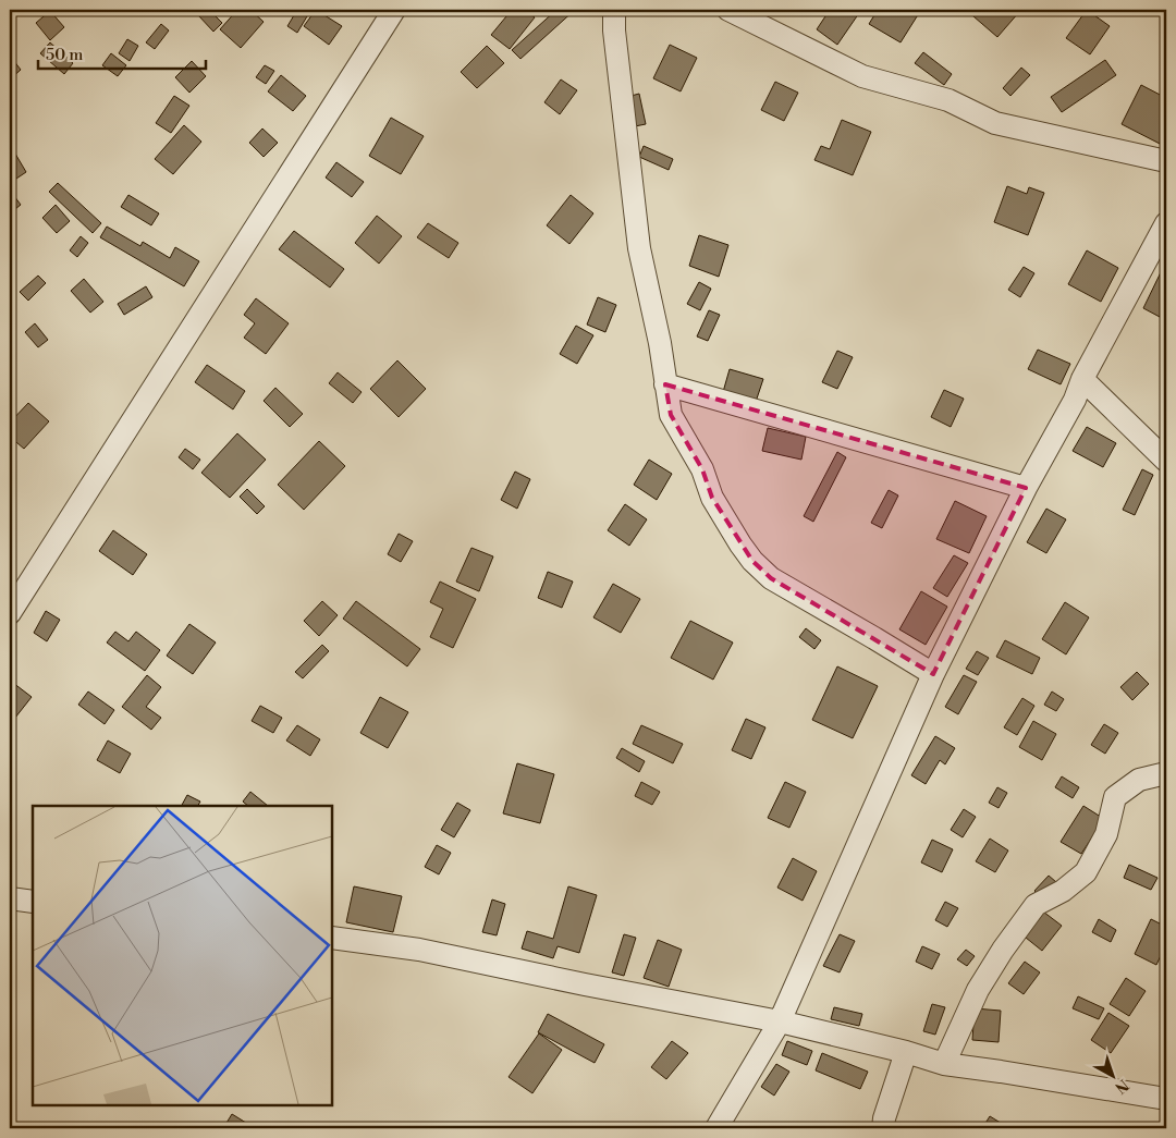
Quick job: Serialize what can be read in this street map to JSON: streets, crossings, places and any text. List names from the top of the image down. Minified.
{"scale_bar":"50 m","north":"bottom right"}
